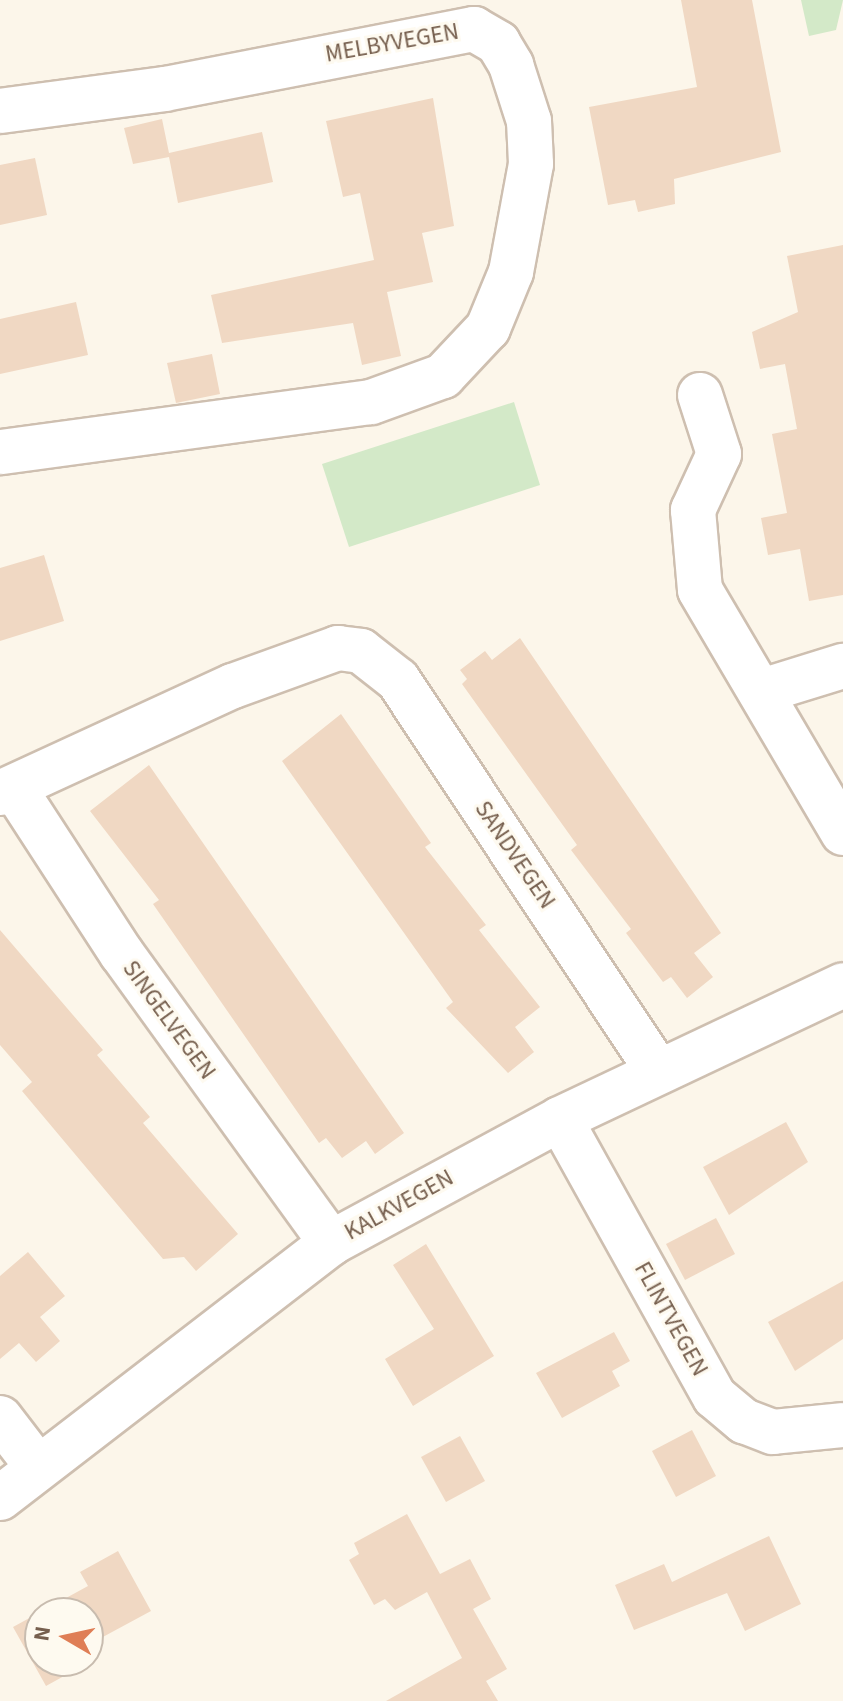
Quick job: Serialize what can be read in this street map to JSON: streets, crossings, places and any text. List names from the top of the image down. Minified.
{"streets":{"street":["MELBYVEGEN","SANDVEGEN","SINGELVEGEN","KALKVEGEN","FLINTVEGEN"]},"crossings":[["SANDVEGEN","SINGELVEGEN"],["SANDVEGEN","KALKVEGEN"],["SINGELVEGEN","KALKVEGEN"],["KALKVEGEN","FLINTVEGEN"]],"north":"left"}
